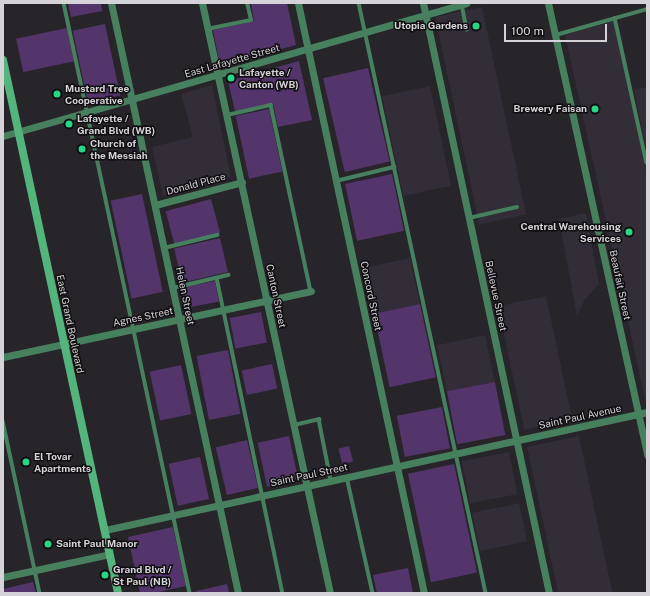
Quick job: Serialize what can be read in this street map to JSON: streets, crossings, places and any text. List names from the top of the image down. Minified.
{"streets":{"main road":["East Grand Boulevard"],"street":["East Lafayette Street","Donald Place","Beaufait Street","Helen Street","Canton Street","Concord Street","Bellevue Street","Agnes Street","Saint Paul Avenue","Saint Paul Street"]},"crossings":[["East Lafayette Street","Helen Street"],["East Lafayette Street","Canton Street"],["East Lafayette Street","Concord Street"],["East Lafayette Street","Bellevue Street"],["East Lafayette Street","East Grand Boulevard"],["Donald Place","Helen Street"],["Donald Place","Canton Street"],["Beaufait Street","Saint Paul Avenue"],["Helen Street","Agnes Street"],["Helen Street","Saint Paul Street"],["Canton Street","Agnes Street"],["Canton Street","Saint Paul Street"],["Concord Street","Saint Paul Street"],["Bellevue Street","Saint Paul Avenue"],["Bellevue Street","Saint Paul Street"],["Agnes Street","East Grand Boulevard"],["East Grand Boulevard","Saint Paul Street"],["Saint Paul Avenue","Saint Paul Street"]],"places":["Utopia Gardens","Lafayette / Canton (WB)","Mustard Tree Cooperative","Brewery Faisan","Lafayette / Grand Blvd (WB)","Church of the Messiah","Central Warehousing Services","El Tovar Apartments","Saint Paul Manor","Grand Blvd / St Paul (NB)"],"scale_bar":"100 m"}
